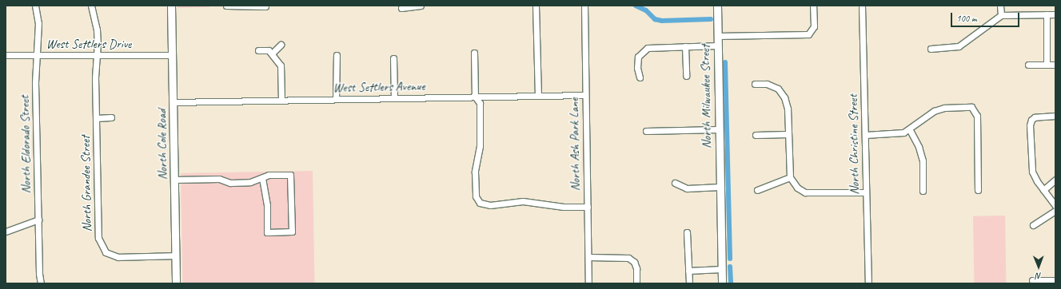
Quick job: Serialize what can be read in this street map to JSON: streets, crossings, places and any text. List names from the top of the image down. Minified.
{"streets":{"main road":["North Milwaukee Street","North Cole Road"],"street":["West Settlers Drive","West Settlers Avenue","North Eldorado Street","North Ash Park Lane","North Christine Street","North Grandee Street"]},"crossings":[["West Settlers Drive","North Eldorado Street"],["West Settlers Drive","North Cole Road"],["West Settlers Drive","North Grandee Street"],["West Settlers Avenue","North Cole Road"],["West Settlers Avenue","North Ash Park Lane"],["North Cole Road","North Grandee Street"]],"scale_bar":"100 m","north":"bottom"}
